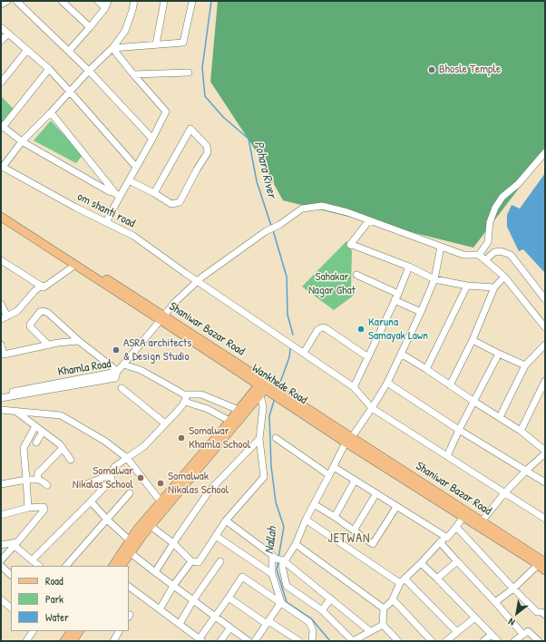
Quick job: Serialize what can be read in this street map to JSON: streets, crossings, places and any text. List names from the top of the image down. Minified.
{"streets":{"main road":["Shaniwar Bazar Road","Wankhede Road"],"street":["om shanti road","Khamla Road"]},"crossings":[["Shaniwar Bazar Road","Wankhede Road"]],"districts":["JETWAN"],"water":["Pohara River","Nallah"],"parks":["Sahakar Nagar Ghat"],"places":["Bhosle Temple","Karuna Samayak Lawn","ASRA architects & Design Studio","Somalwar Khamla School","Somalwar Nikalas School","Somalwak Nikalas School"],"legend":["Road","Park","Water"],"north":"bottom left"}
